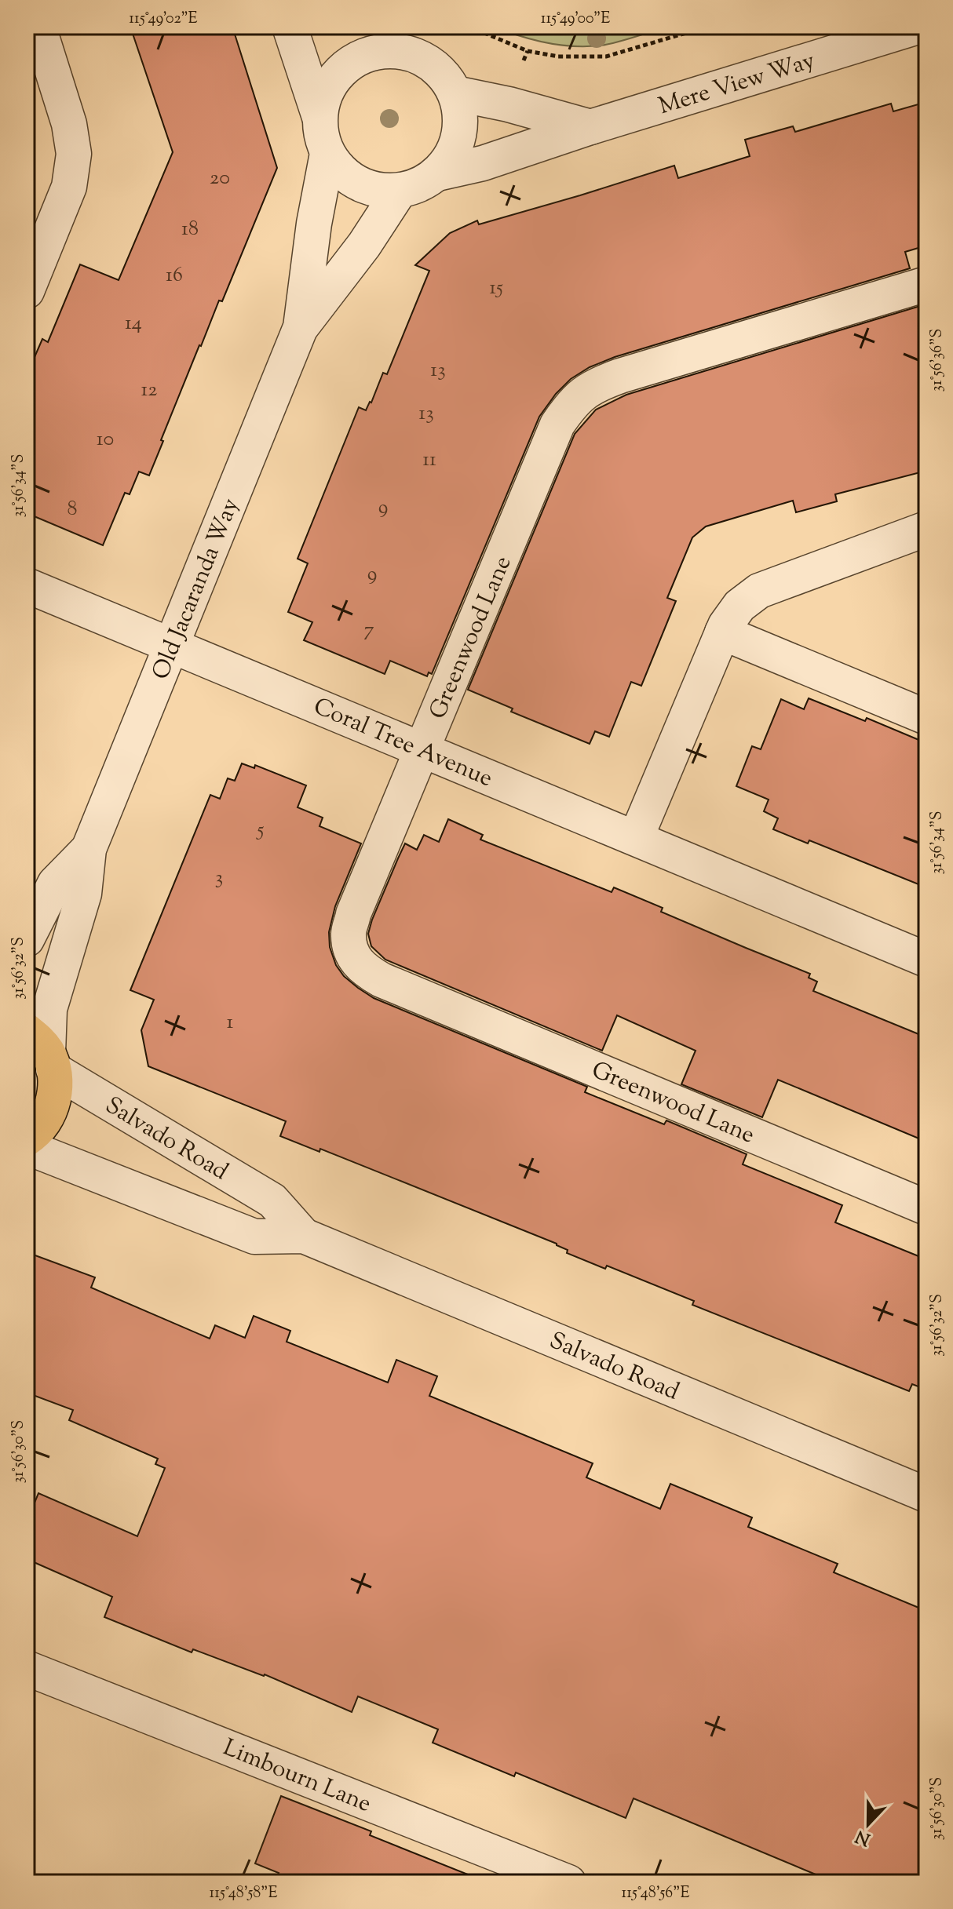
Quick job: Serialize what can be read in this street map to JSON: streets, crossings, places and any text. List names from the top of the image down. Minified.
{"streets":{"street":["Mere View Way","Old Jacaranda Way","Greenwood Lane","Coral Tree Avenue","Salvado Road","Limbourn Lane"]},"crossings":[["Mere View Way","Old Jacaranda Way"],["Old Jacaranda Way","Coral Tree Avenue"],["Old Jacaranda Way","Salvado Road"],["Greenwood Lane","Coral Tree Avenue"]],"house_numbers":["20","18","16","15","14","13","12","13","10","11","9","8","9","7","5","3","1"],"north":"bottom","coordinates":["115°49'02\"E","115°49'00\"E","31°56'36\"S","31°56'34\"S","31°56'32\"S","31°56'30\"S","115°48'58\"E","115°48'56\"E"]}
